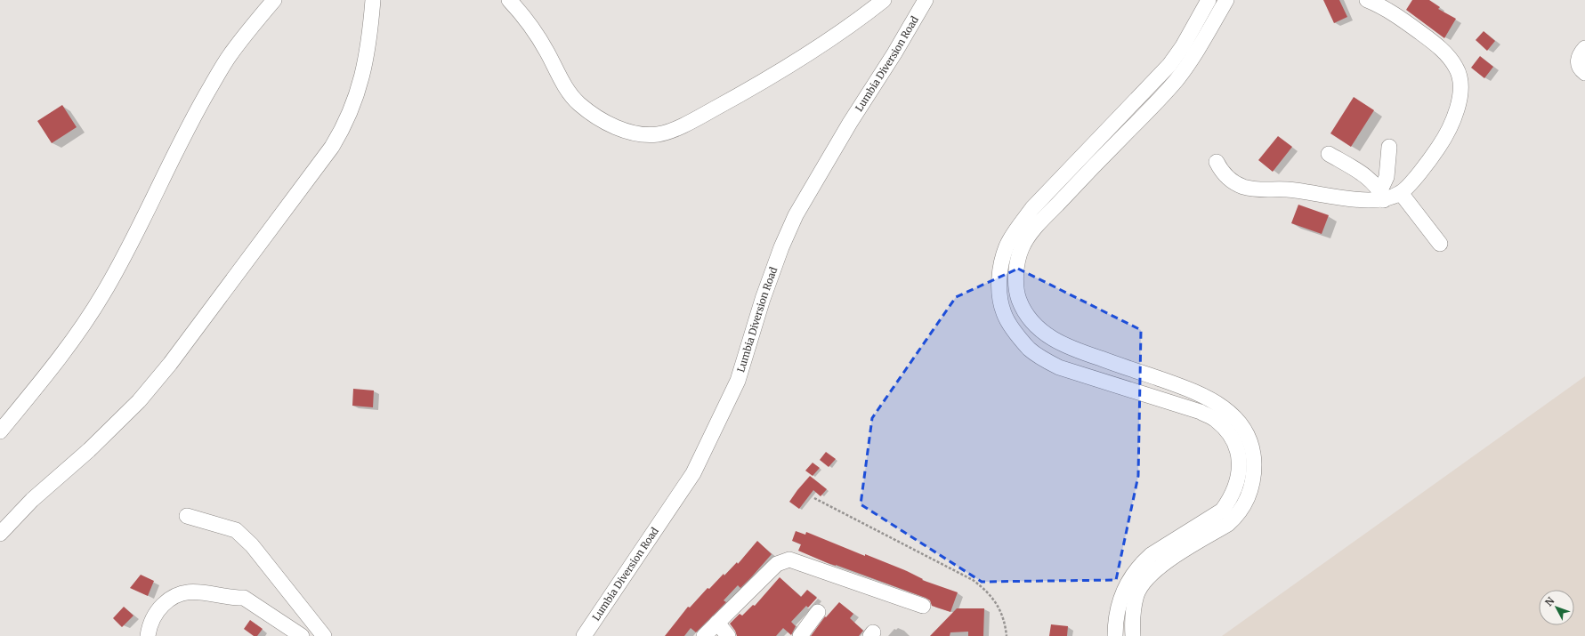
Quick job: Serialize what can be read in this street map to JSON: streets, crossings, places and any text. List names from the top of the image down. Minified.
{"streets":{"street":["Lumbia Diversion Road"]},"north":"top left"}
